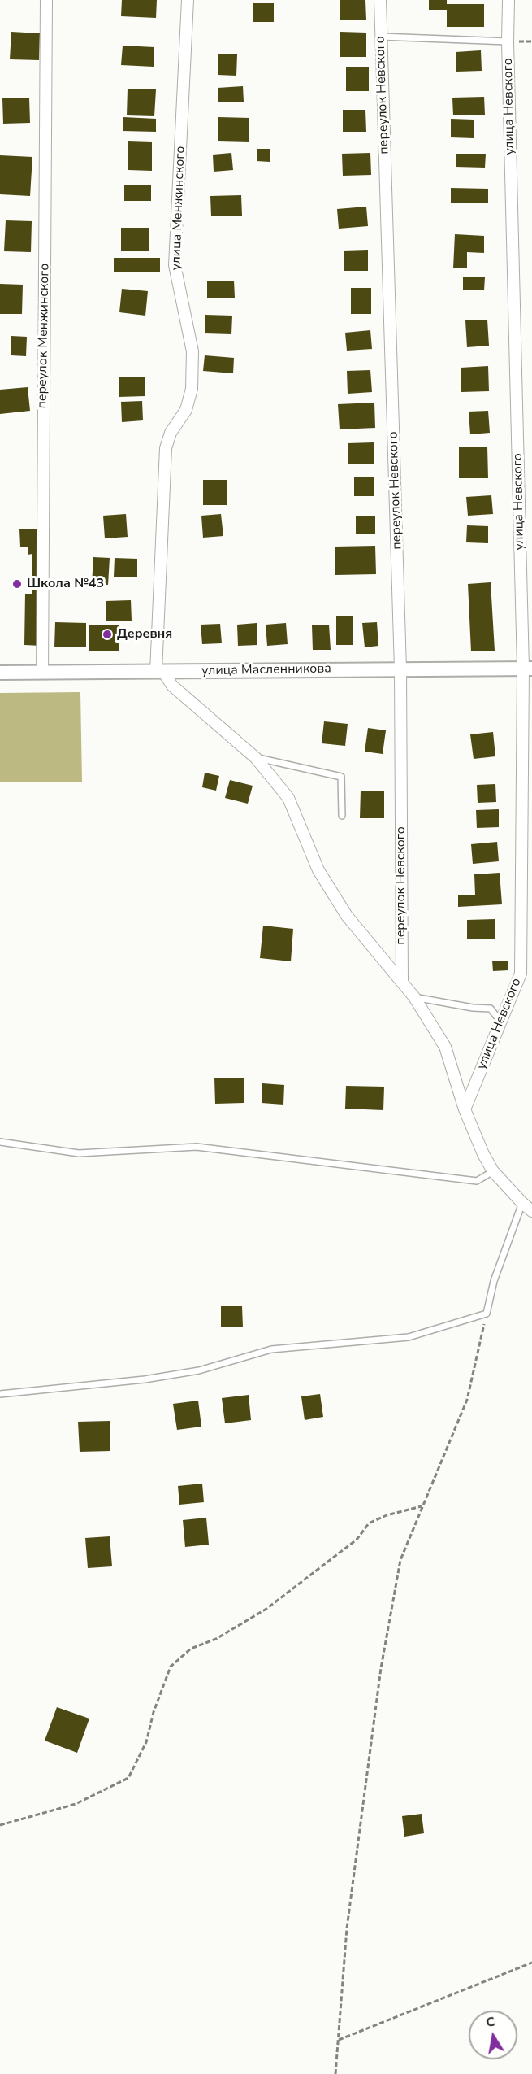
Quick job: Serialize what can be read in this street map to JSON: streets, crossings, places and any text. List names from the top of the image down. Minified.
{"streets":{"street":["переулок Невского","улица Невского","улица Менжинского","переулок Менжинского","улица Масленникова"]},"crossings":[["переулок Невского","улица Масленникова"],["улица Невского","улица Масленникова"],["улица Менжинского","улица Масленникова"],["переулок Менжинского","улица Масленникова"]],"places":["Школа №43","Деревня"],"north":"top"}
